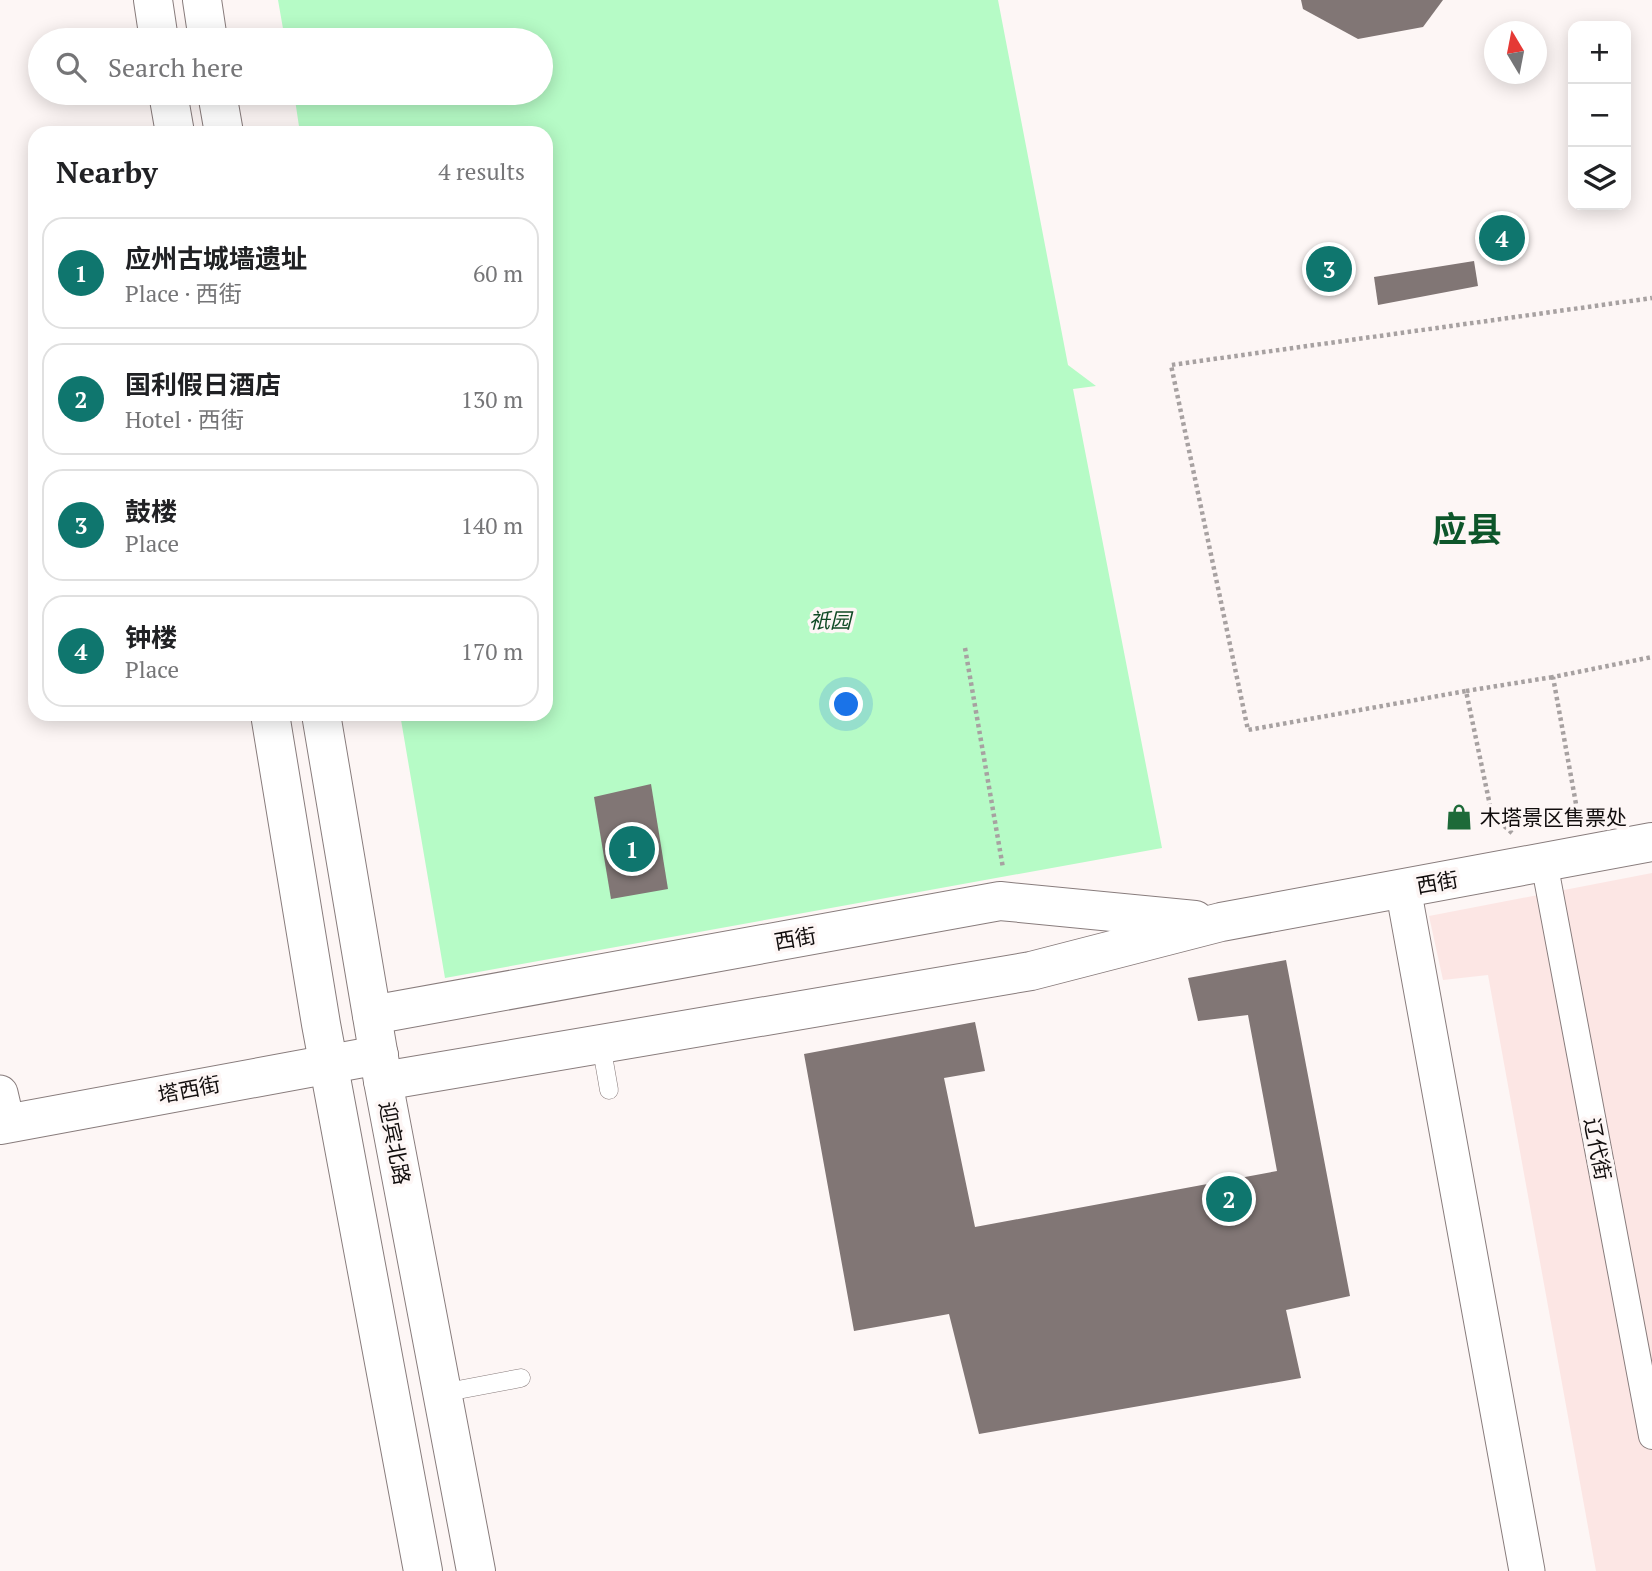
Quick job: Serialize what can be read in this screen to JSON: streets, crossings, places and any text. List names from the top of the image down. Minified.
{"streets":{"street":["西街","塔西街","迎宾北路","辽代街"]},"crossings":[["西街","塔西街"],["西街","迎宾北路"],["西街","辽代街"],["塔西街","迎宾北路"]],"districts":["应县"],"parks":["祇园"],"places":{"shop":["木塔景区售票处"]},"north":"top","page":{"map_buttons":["+","−"],"search":"Search here","heading":["Nearby","4 results"],"pins":["4","3","1","2"],"list":[{"mark":"1","name":"应州古城墙遗址","note":"Place · 西街","value":"60 m"},{"mark":"2","name":"国利假日酒店","note":"Hotel · 西街","value":"130 m"},{"mark":"3","name":"鼓楼","note":"Place","value":"140 m"},{"mark":"4","name":"钟楼","note":"Place","value":"170 m"}]}}
